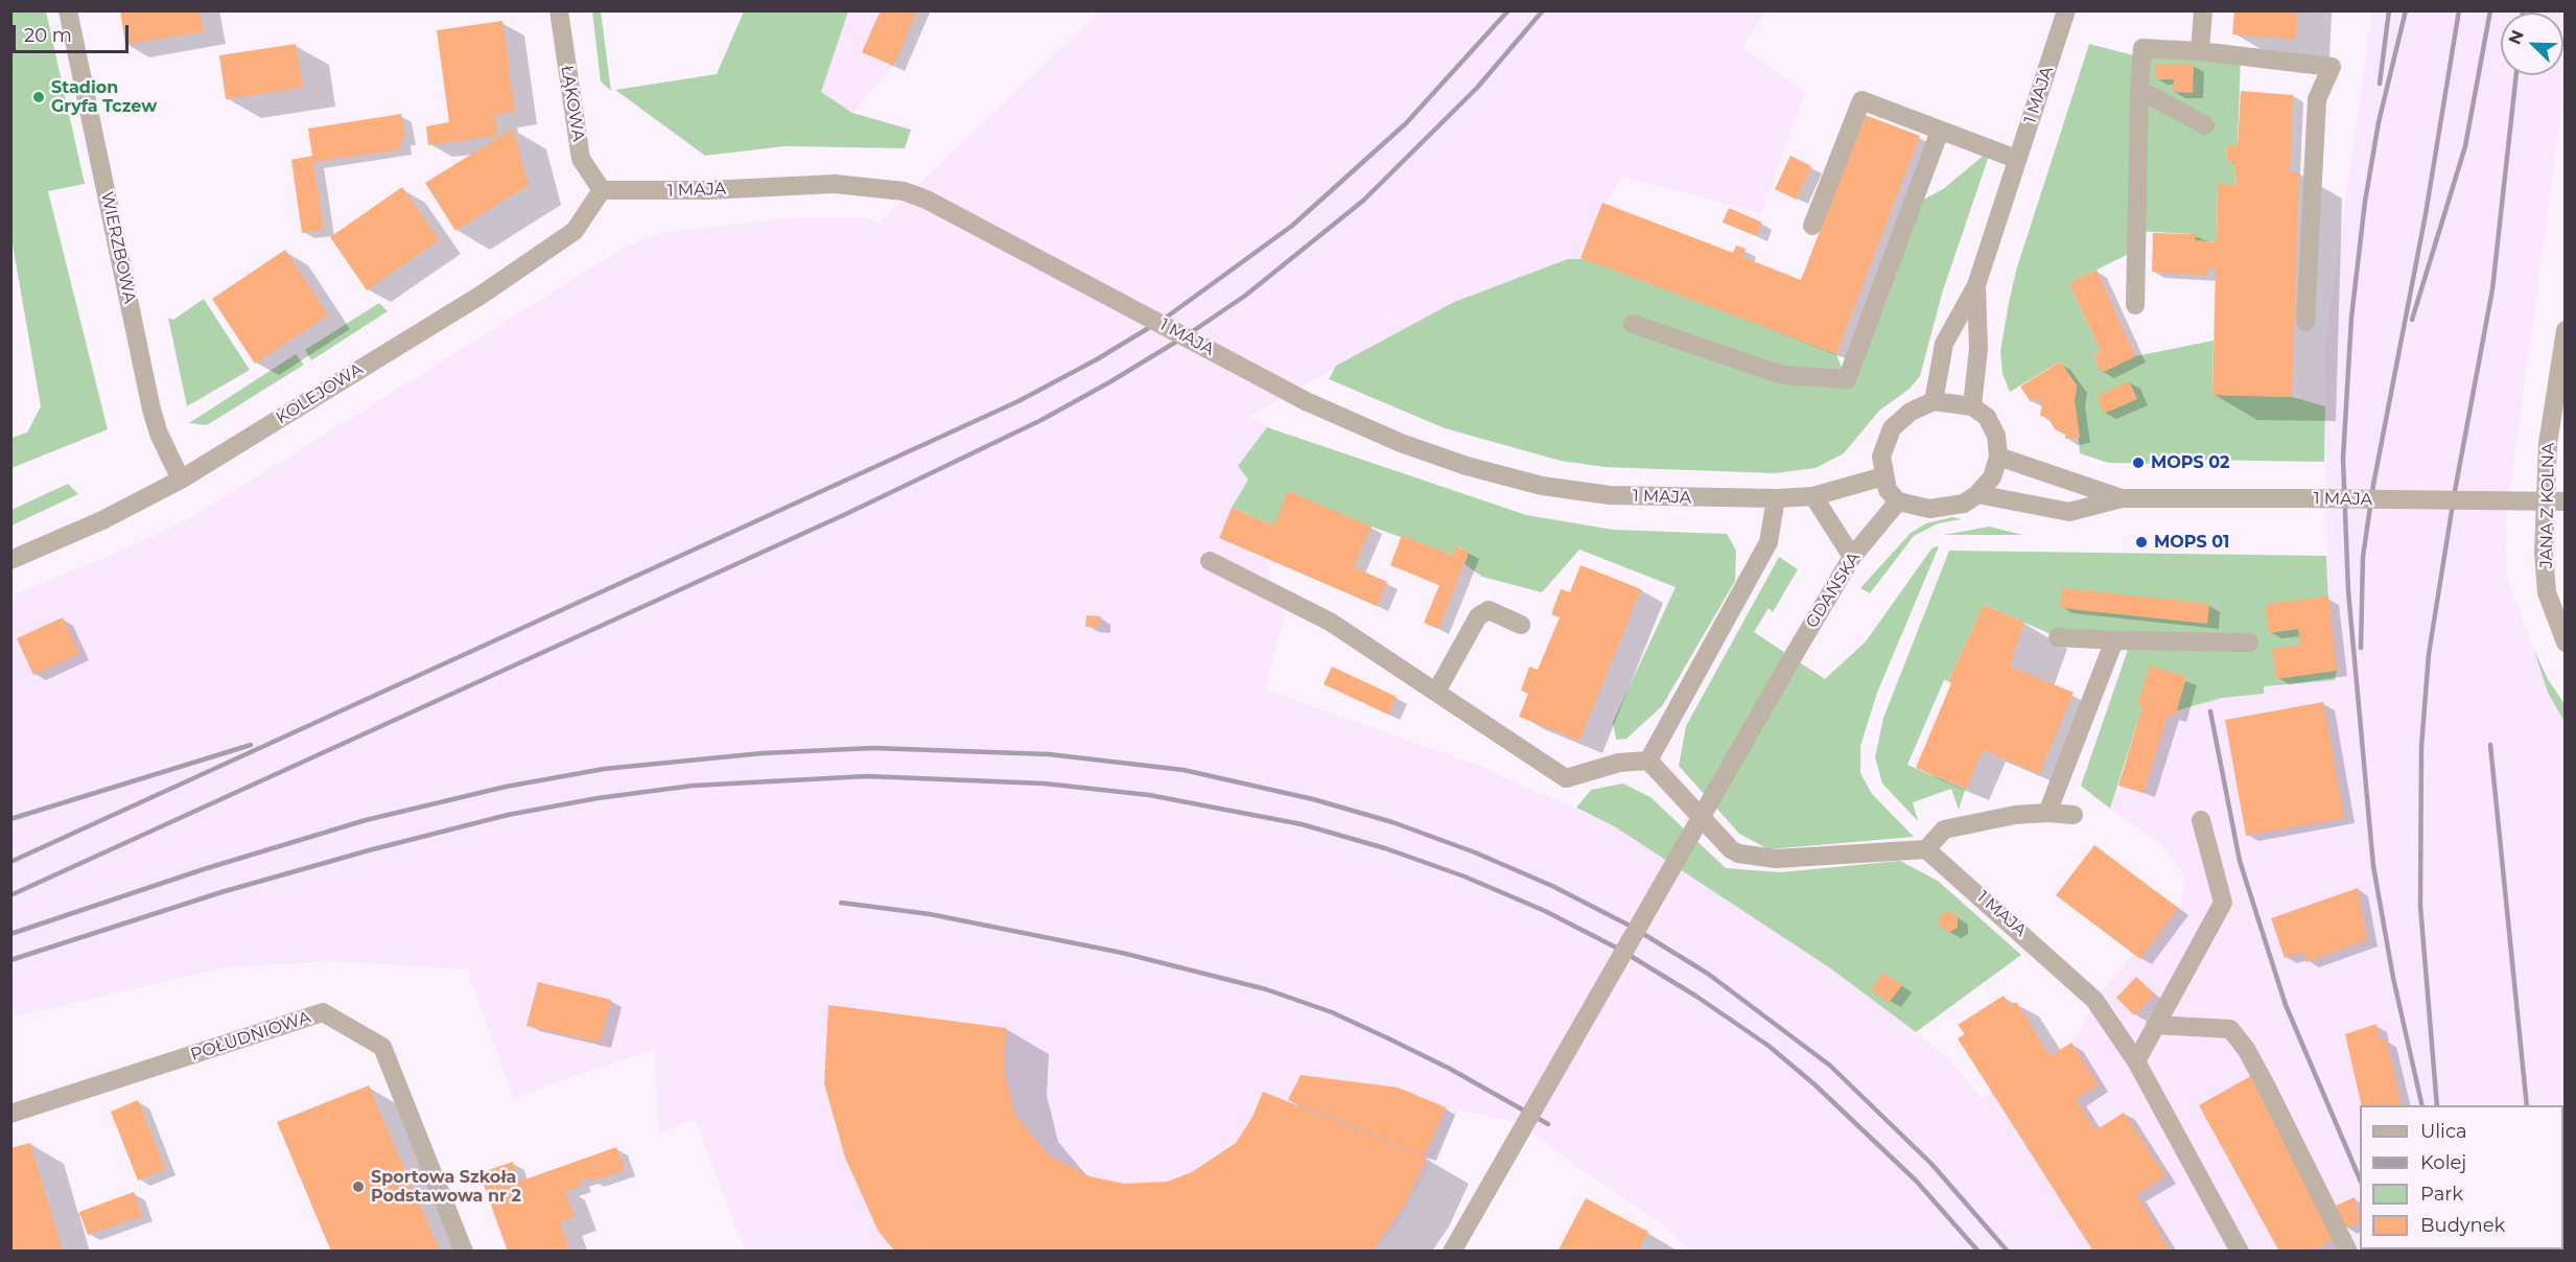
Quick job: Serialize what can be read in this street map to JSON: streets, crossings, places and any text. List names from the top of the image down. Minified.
{"streets":{"street":["1 MAJA","ŁĄKOWA","WIERZBOWA","KOLEJOWA","JANA Z KOLNA","GDAŃSKA","POŁUDNIOWA"]},"crossings":[["1 MAJA","ŁĄKOWA"],["1 MAJA","KOLEJOWA"],["1 MAJA","GDAŃSKA"],["ŁĄKOWA","KOLEJOWA"],["WIERZBOWA","KOLEJOWA"]],"places":["Stadion Gryfa Tczew","MOPS 02","MOPS 01","Sportowa Szkoła Podstawowa nr 2"],"legend":["Ulica","Kolej","Park","Budynek"],"scale_bar":"20 m","north":"top left"}
